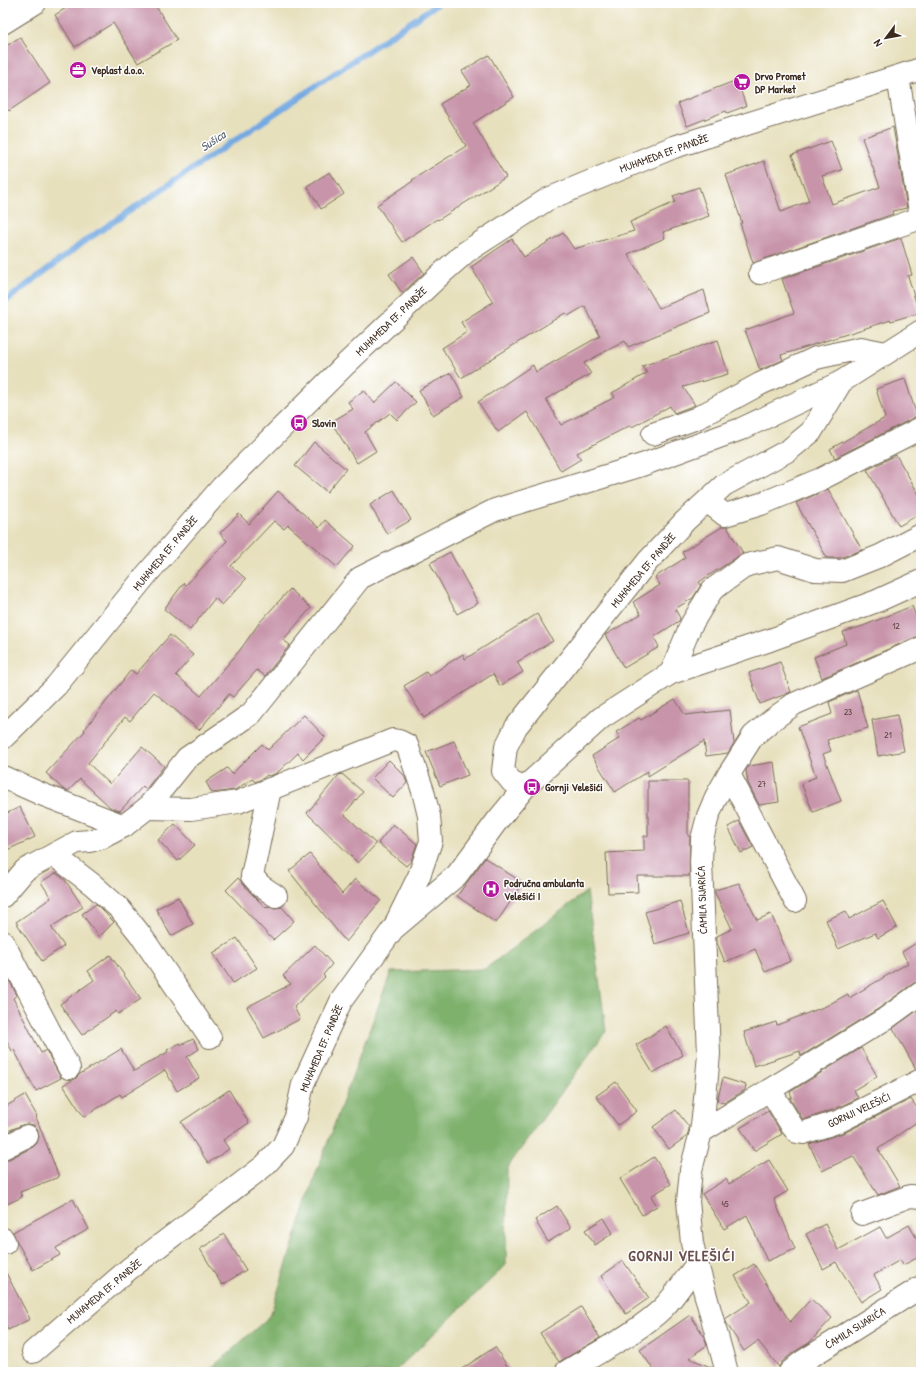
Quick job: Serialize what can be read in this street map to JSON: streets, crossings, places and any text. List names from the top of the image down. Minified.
{"streets":{"street":["MUHAMEDA EF. PANDŽE","ĆAMILA SIJARIĆA","GORNJI VELEŠIĆI"]},"districts":["GORNJI VELEŠIĆI"],"water":["Sušica"],"places":{"office":["Veplast d.o.o."],"supermarket":["Drvo Promet DP Market"],"bus stop":["Slovin","Gornji Velešići"],"hospital":["Područna ambulanta Velešići I"]},"house_numbers":["12","23","21","27","45"],"north":"bottom left"}
